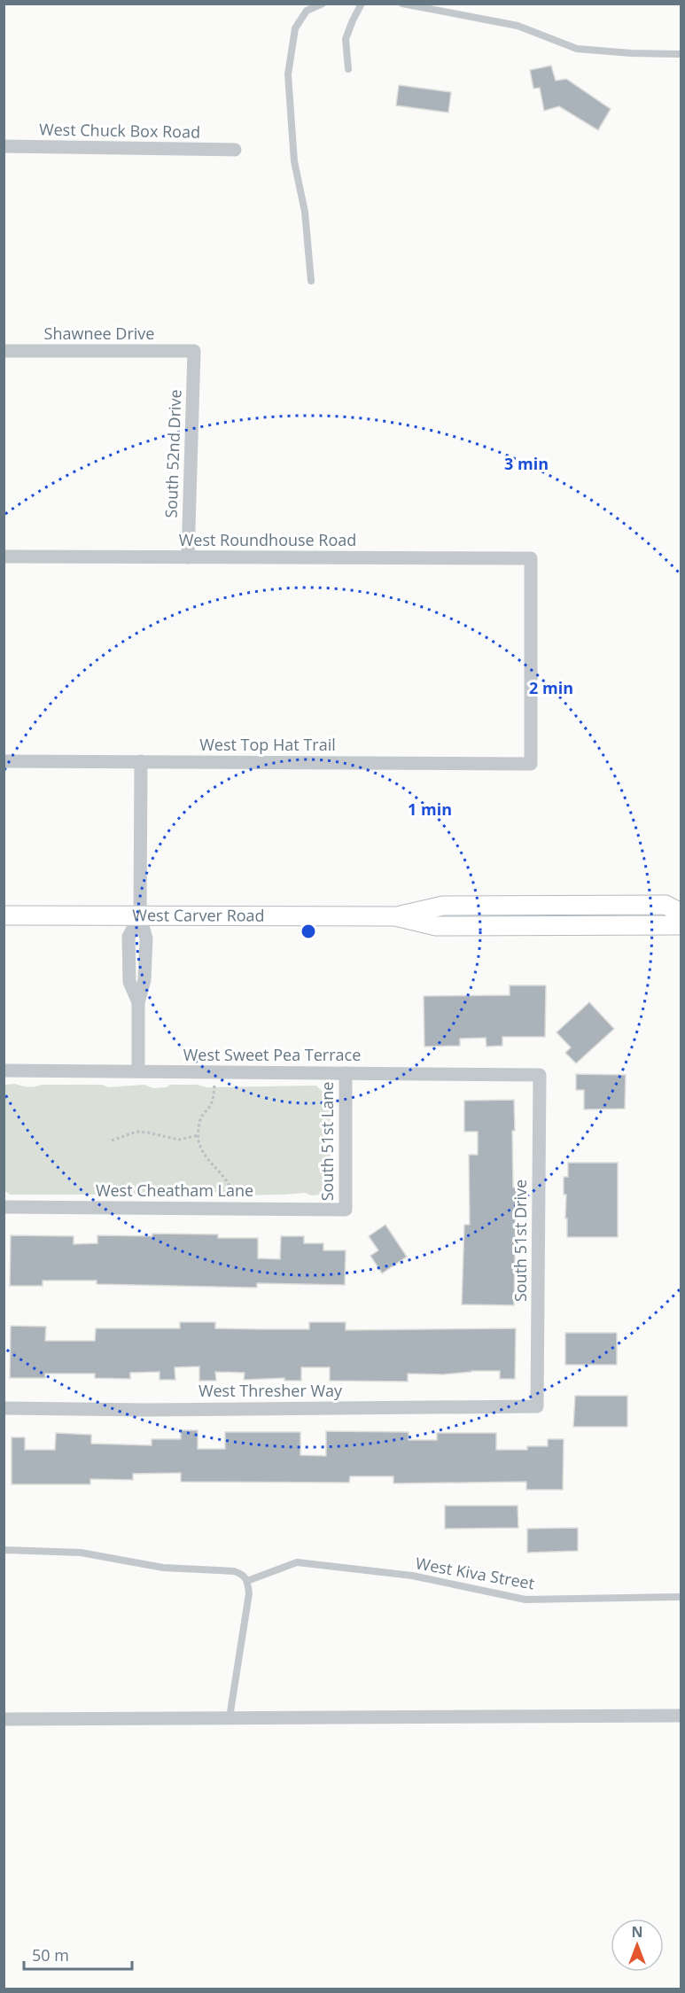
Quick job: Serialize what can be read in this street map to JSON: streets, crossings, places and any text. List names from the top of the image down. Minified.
{"streets":{"street":["West Chuck Box Road","Shawnee Drive","South 52nd Drive","West Roundhouse Road","West Top Hat Trail","West Carver Road","West Sweet Pea Terrace","South 51st Lane","West Cheatham Lane","South 51st Drive","West Thresher Way"],"lane":["West Kiva Street"]},"crossings":[["Shawnee Drive","South 52nd Drive"],["South 52nd Drive","West Roundhouse Road"],["West Roundhouse Road","West Top Hat Trail"],["West Sweet Pea Terrace","South 51st Lane"],["West Sweet Pea Terrace","South 51st Drive"],["South 51st Lane","West Cheatham Lane"],["South 51st Drive","West Thresher Way"]],"scale_bar":"50 m","north":"top","rings":["3 min","2 min","1 min"]}
